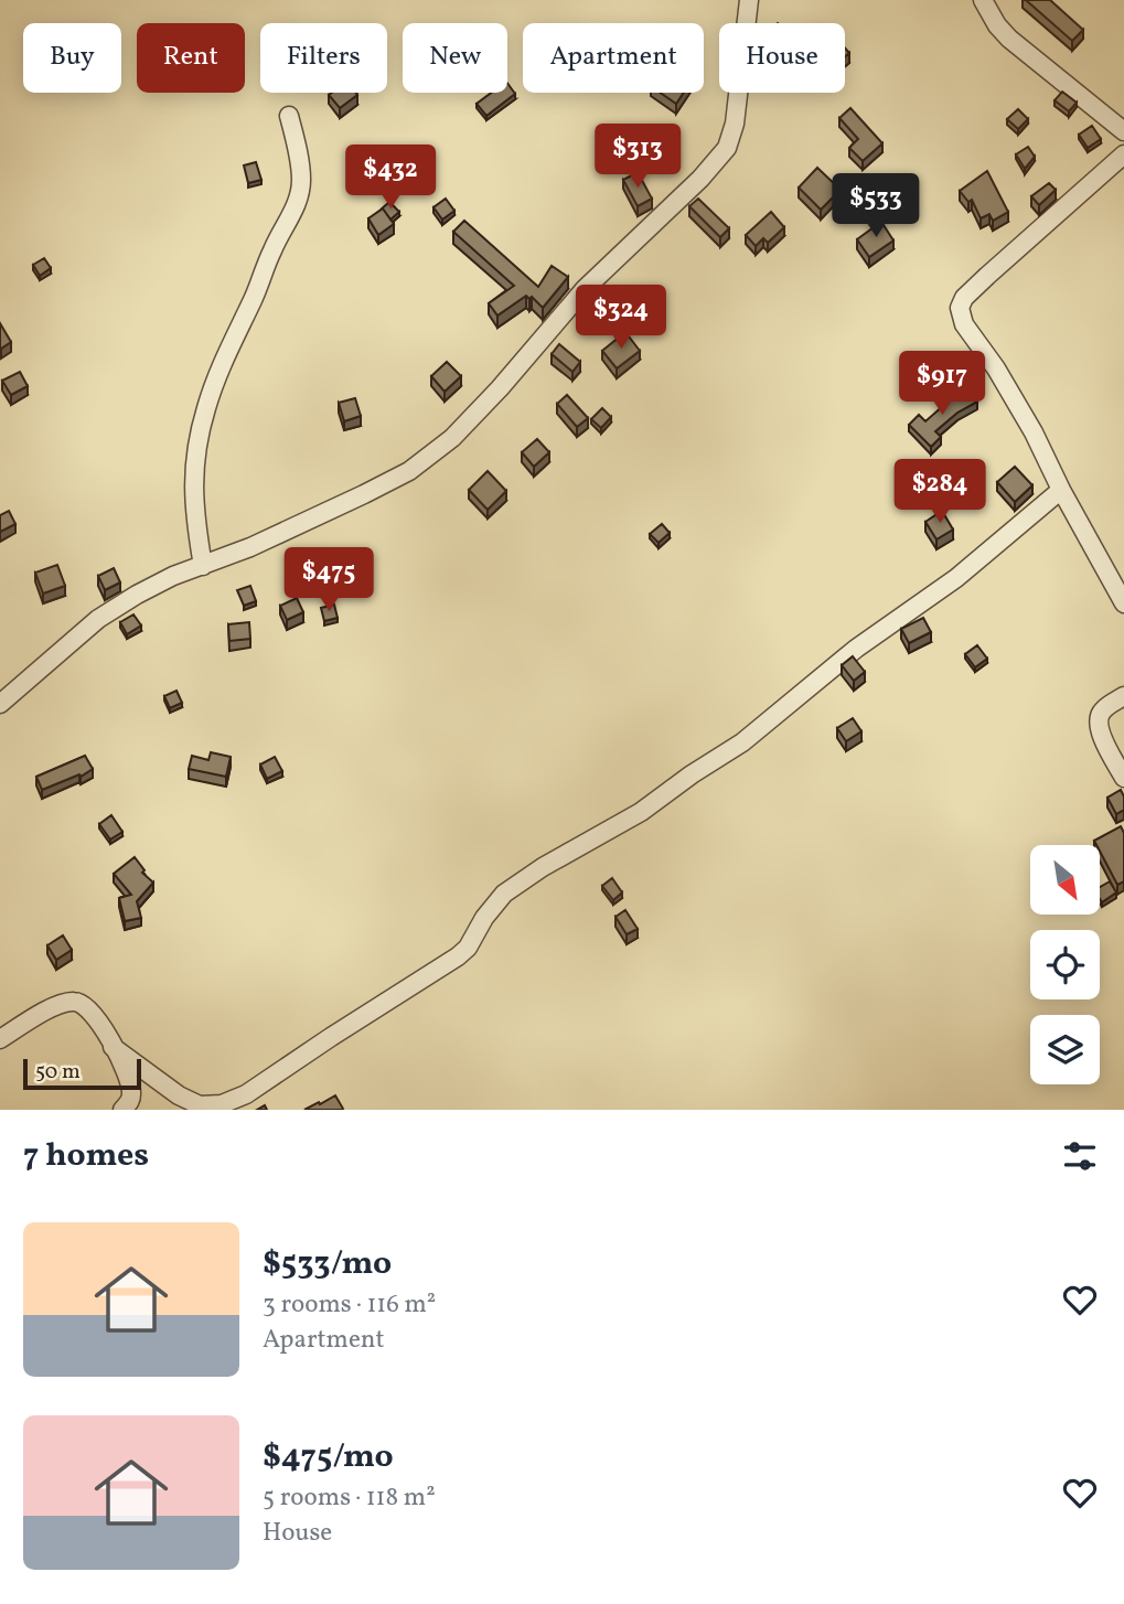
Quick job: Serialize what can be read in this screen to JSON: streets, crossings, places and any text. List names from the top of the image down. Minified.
{"scale_bar":"50 m","north":"bottom right","page":{"chip":["Buy","Rent","Filters","New","Apartment","House"],"price":["$313","$432","$533","$324","$917","$284","$475"],"scale":"50 m","heading":"7 homes","list":[{"name":"$533/mo","note":"3 rooms · 116 m² · Apartment"},{"name":"$475/mo","note":"5 rooms · 118 m² · House"}]}}
